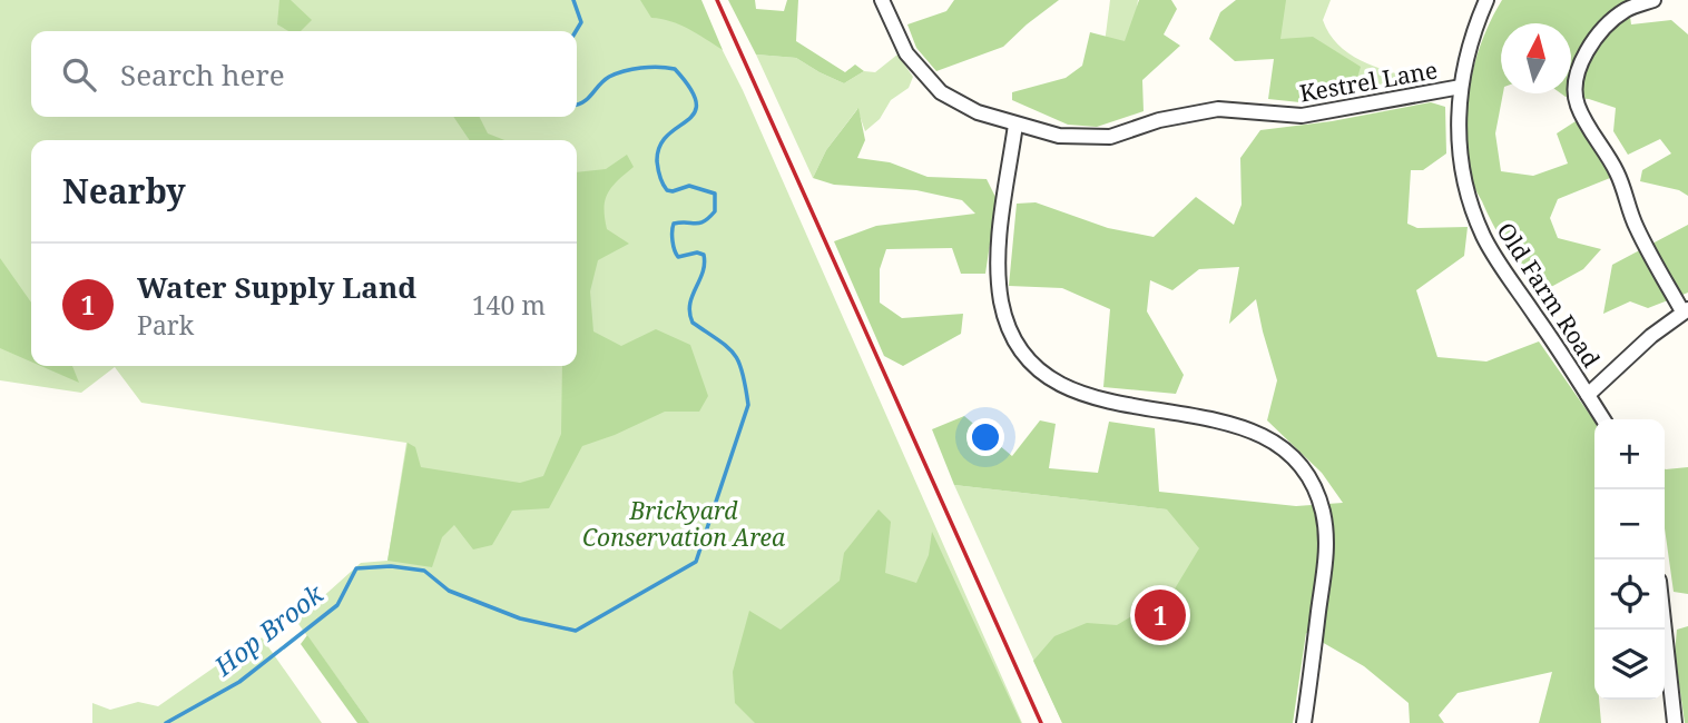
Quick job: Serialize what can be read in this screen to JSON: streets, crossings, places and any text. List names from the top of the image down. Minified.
{"streets":{"street":["Kestrel Lane","Old Farm Road"]},"crossings":[["Kestrel Lane","Old Farm Road"]],"water":["Hop Brook"],"parks":["Brickyard Conservation Area"],"north":"top","page":{"search":"Search here","heading":"Nearby","list":[{"mark":"1","name":"Water Supply Land","note":"Park","value":"140 m"}],"map_buttons":["+","−"],"pins":"1"}}
